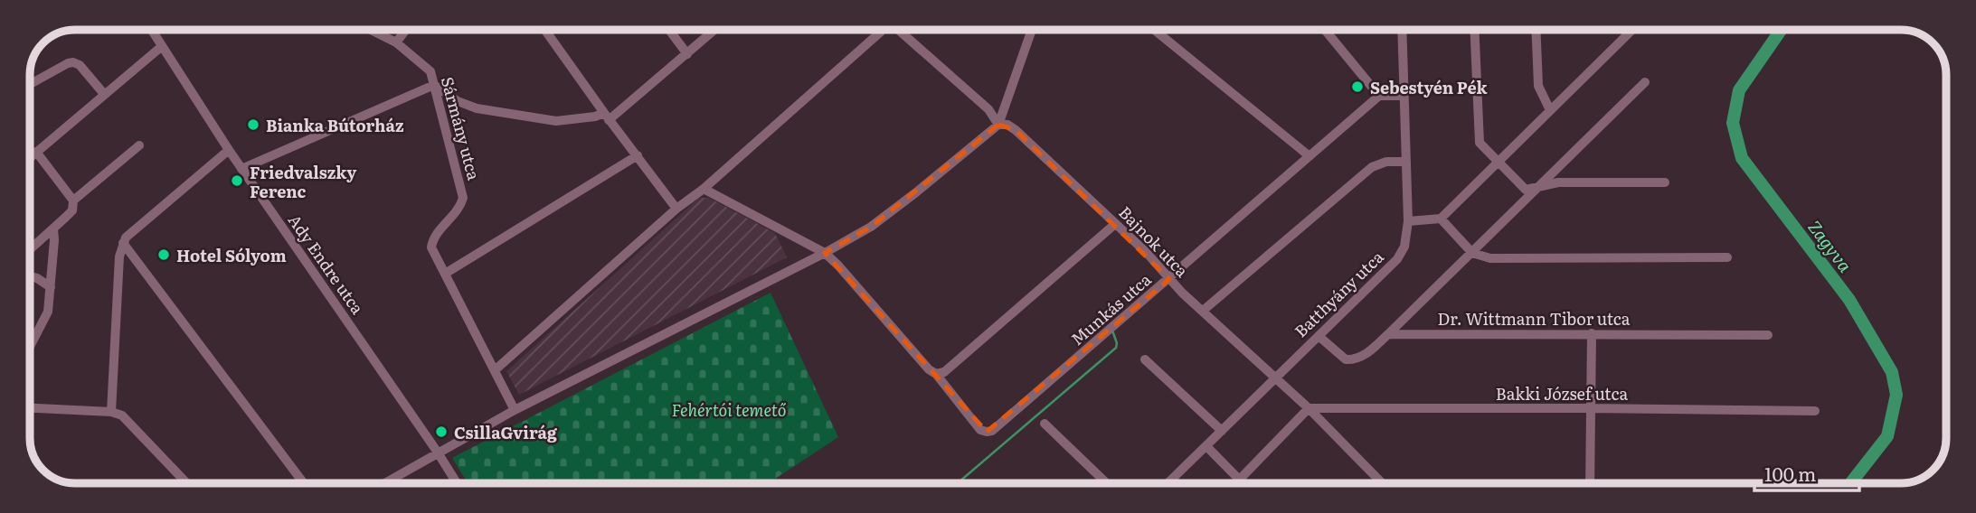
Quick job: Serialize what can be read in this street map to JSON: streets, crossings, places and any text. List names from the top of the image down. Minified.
{"streets":{"street":["Sármány utca","Bajnok utca","Ady Endre utca","Batthyány utca","Munkás utca","Dr. Wittmann Tibor utca","Bakki József utca"]},"crossings":[["Bajnok utca","Batthyány utca"],["Bajnok utca","Munkás utca"],["Bajnok utca","Bakki József utca"]],"water":["Zagyva"],"parks":["Fehértói temető"],"places":["Sebestyén Pék","Bianka Bútorház","Friedvalszky Ferenc","Hotel Sólyom","CsillaGvirág"],"scale_bar":"100 m"}
